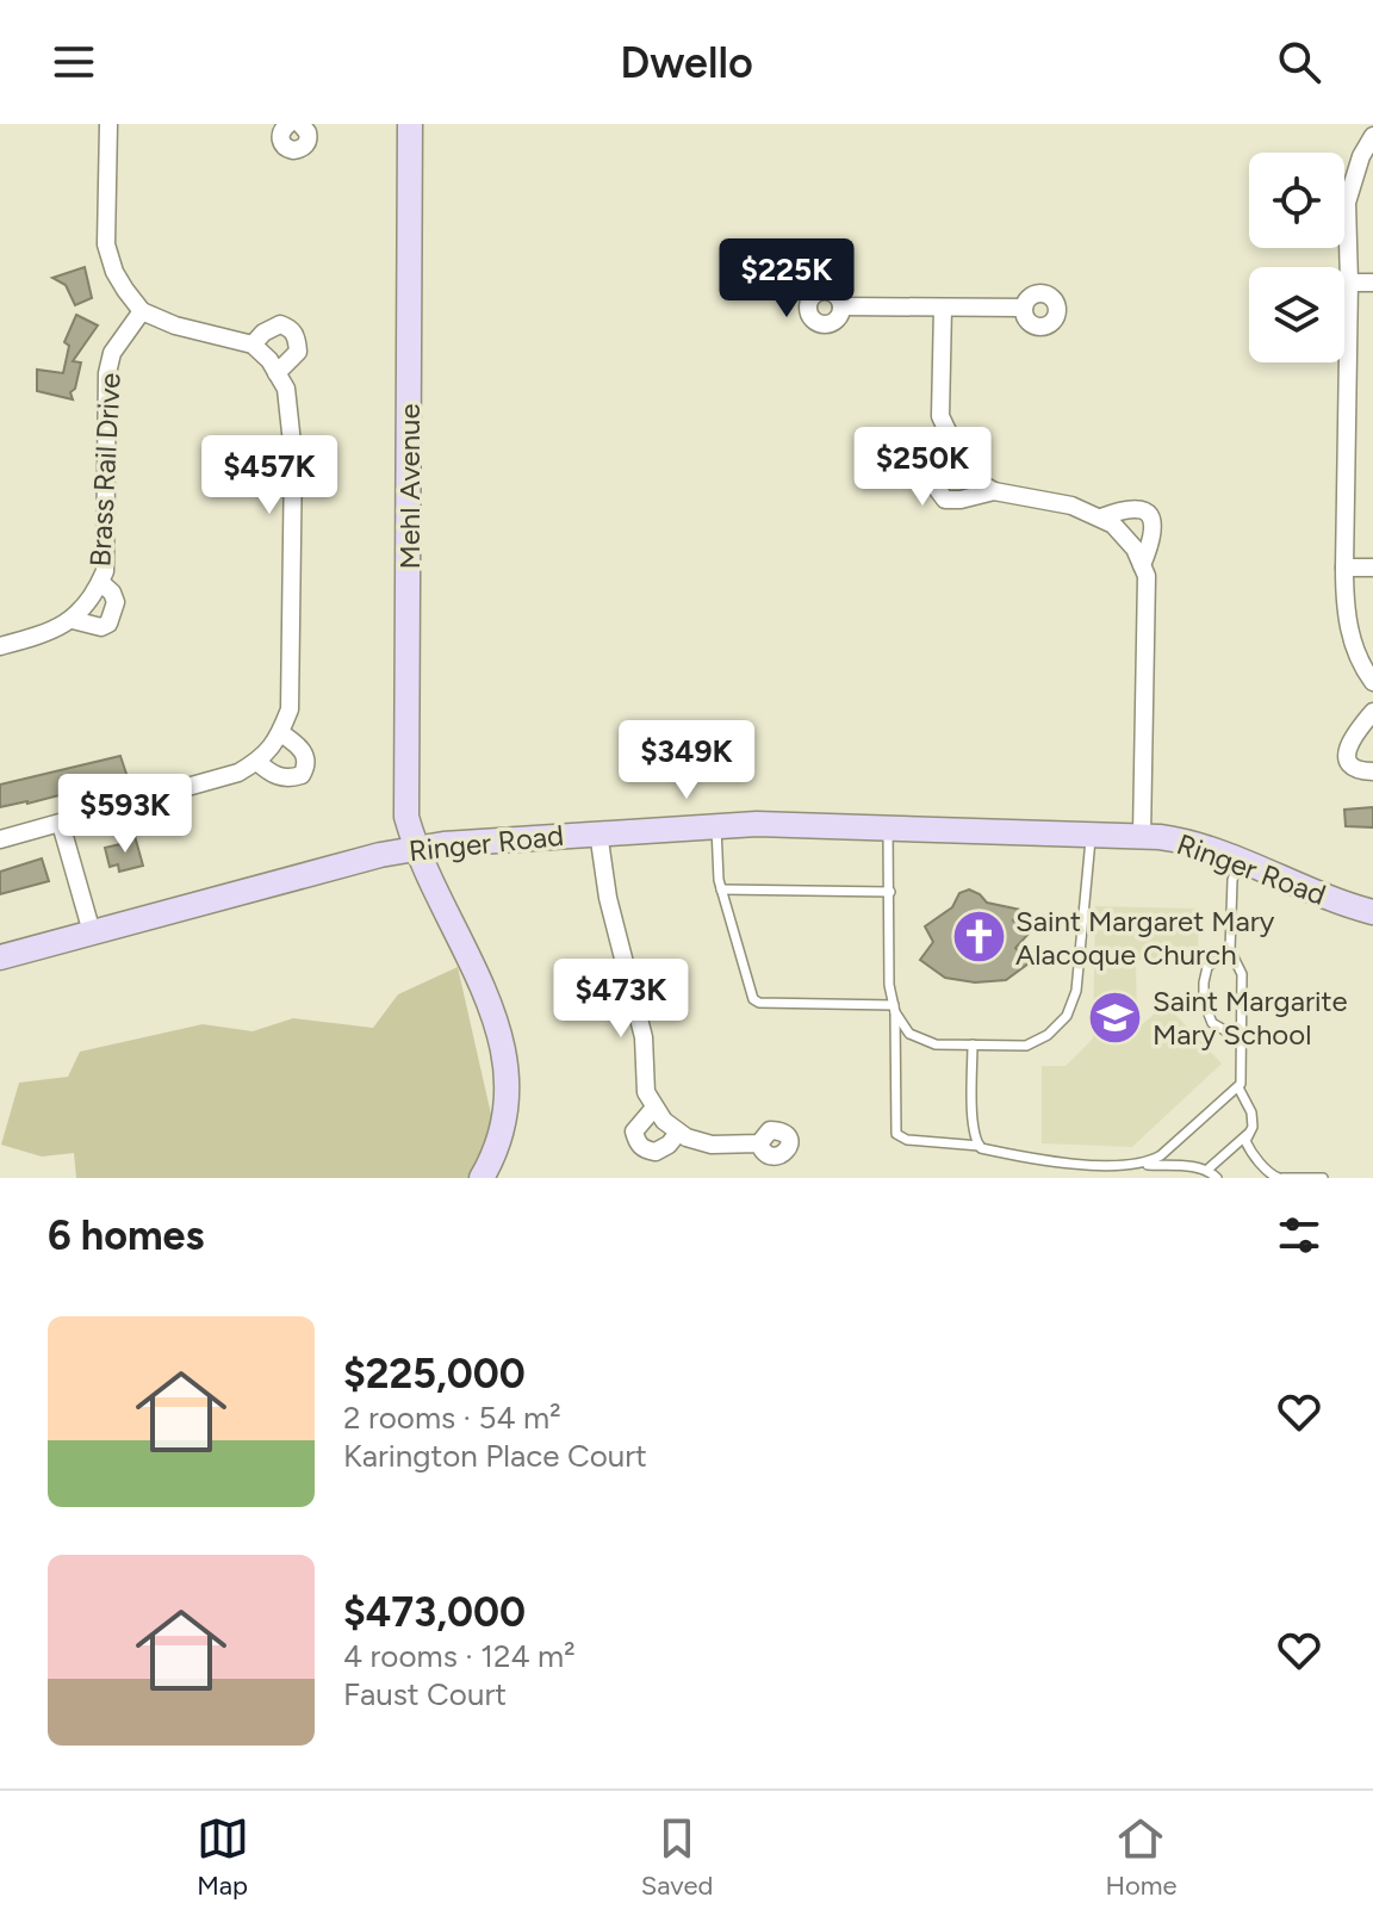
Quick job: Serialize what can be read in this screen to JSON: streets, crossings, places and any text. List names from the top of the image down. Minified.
{"streets":{"street":["Brass Rail Drive","Mehl Avenue","Ringer Road"]},"crossings":[["Mehl Avenue","Ringer Road"]],"places":{"church":["Saint Margaret Mary Alacoque Church"],"school or university":["Saint Margarite Mary School"]},"page":{"header":"Dwello","price":["$225K","$250K","$457K","$349K","$593K","$473K"],"heading":"6 homes","list":[{"name":"$225,000","note":"2 rooms · 54 m² · Karington Place Court"},{"name":"$473,000","note":"4 rooms · 124 m² · Faust Court"}],"tabs":["Map","Saved","Home"]}}
